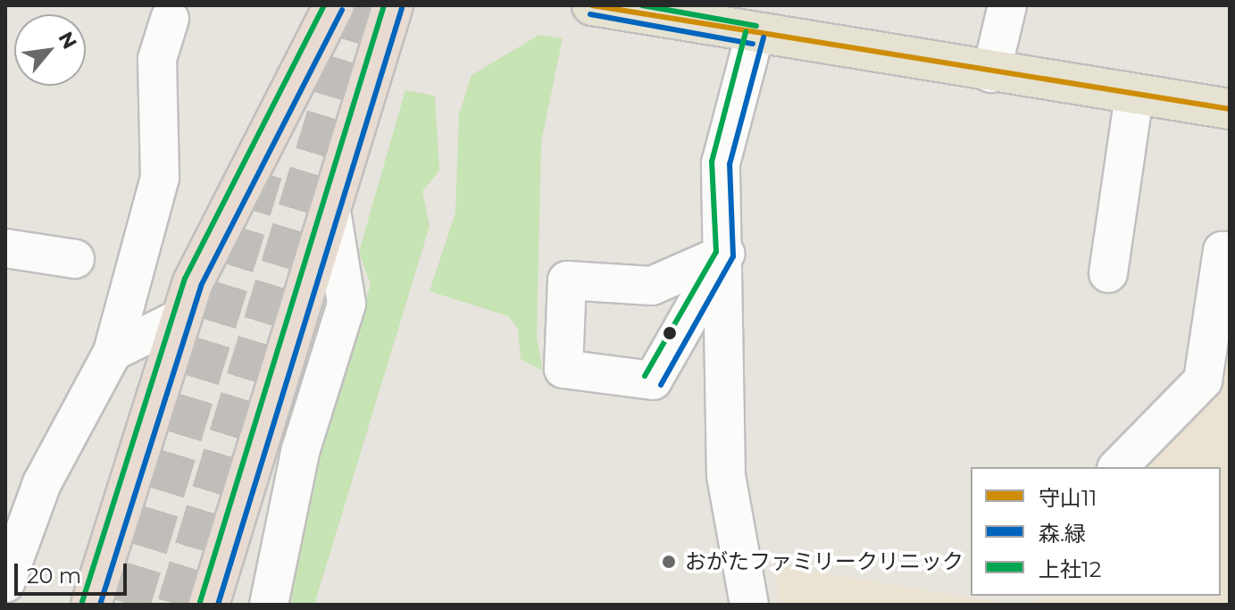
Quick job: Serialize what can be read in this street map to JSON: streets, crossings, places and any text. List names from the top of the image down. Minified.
{"places":["おがたファミリークリニック"],"lines":["transit line 守山11","transit line 上社12","transit line 森.緑"],"legend":["守山11","森.緑","上社12"],"scale_bar":"20 m","north":"top right"}
